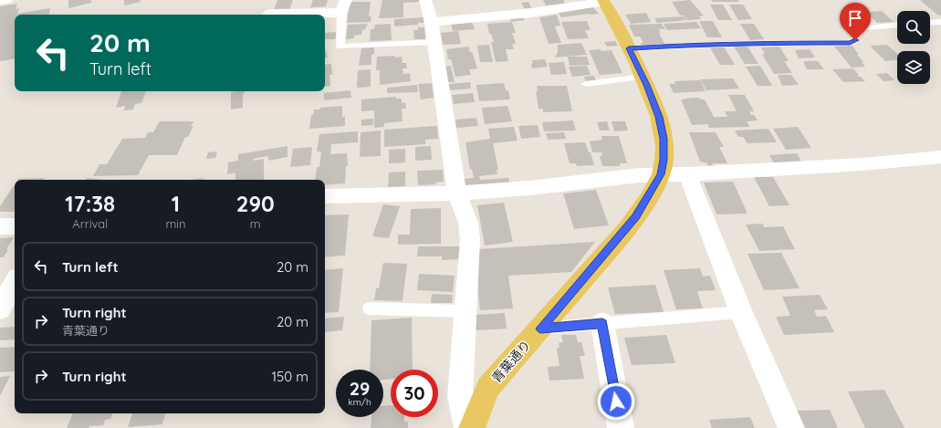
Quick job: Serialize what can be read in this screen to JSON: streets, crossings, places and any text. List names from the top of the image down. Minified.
{"streets":{"main road":["青葉通り"]},"page":{"turn":["20 m","Turn left"],"eta":["17:38","Arrival","1","min","290","m"],"list":[{"name":"Turn left","value":"20 m"},{"name":"Turn right","note":"青葉通り","value":"20 m"},{"name":"Turn right","value":"150 m"}],"speed":"29 km/h","limit":"30"}}
